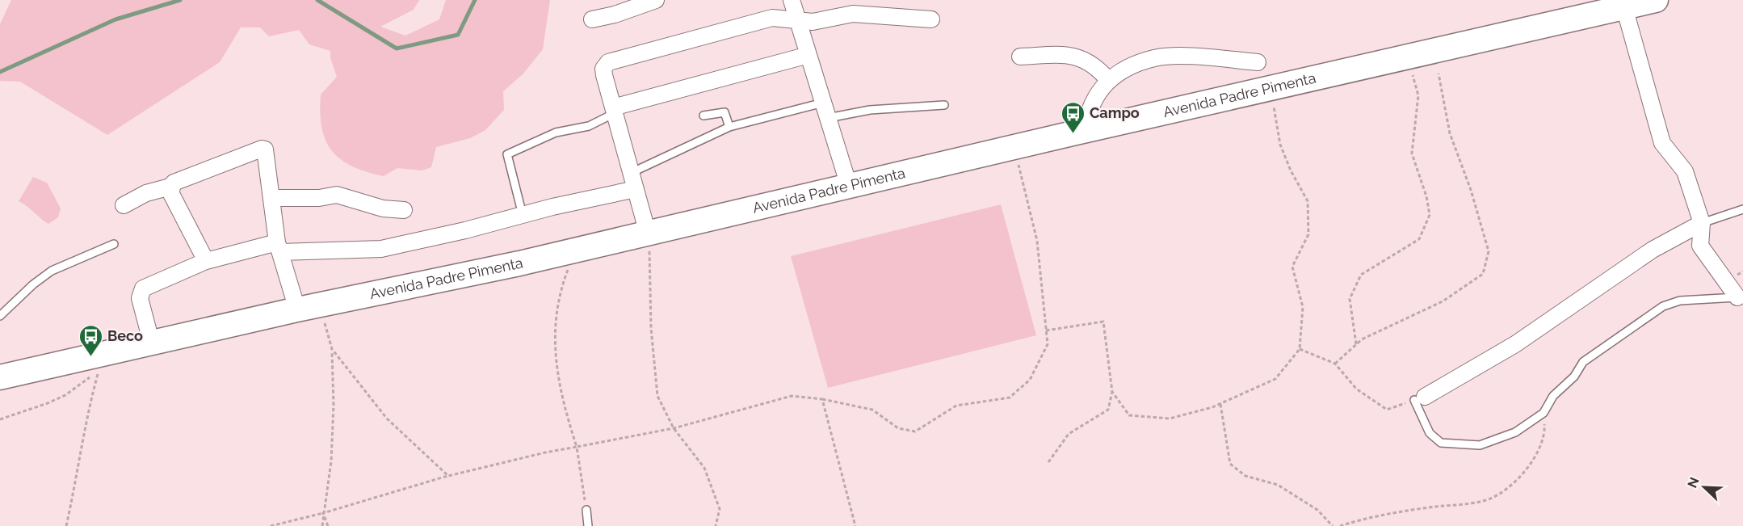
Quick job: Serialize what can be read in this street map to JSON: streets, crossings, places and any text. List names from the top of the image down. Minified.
{"streets":{"main road":["Avenida Padre Pimenta"]},"places":{"bus stop":["Campo","Beco"]},"north":"top left"}
